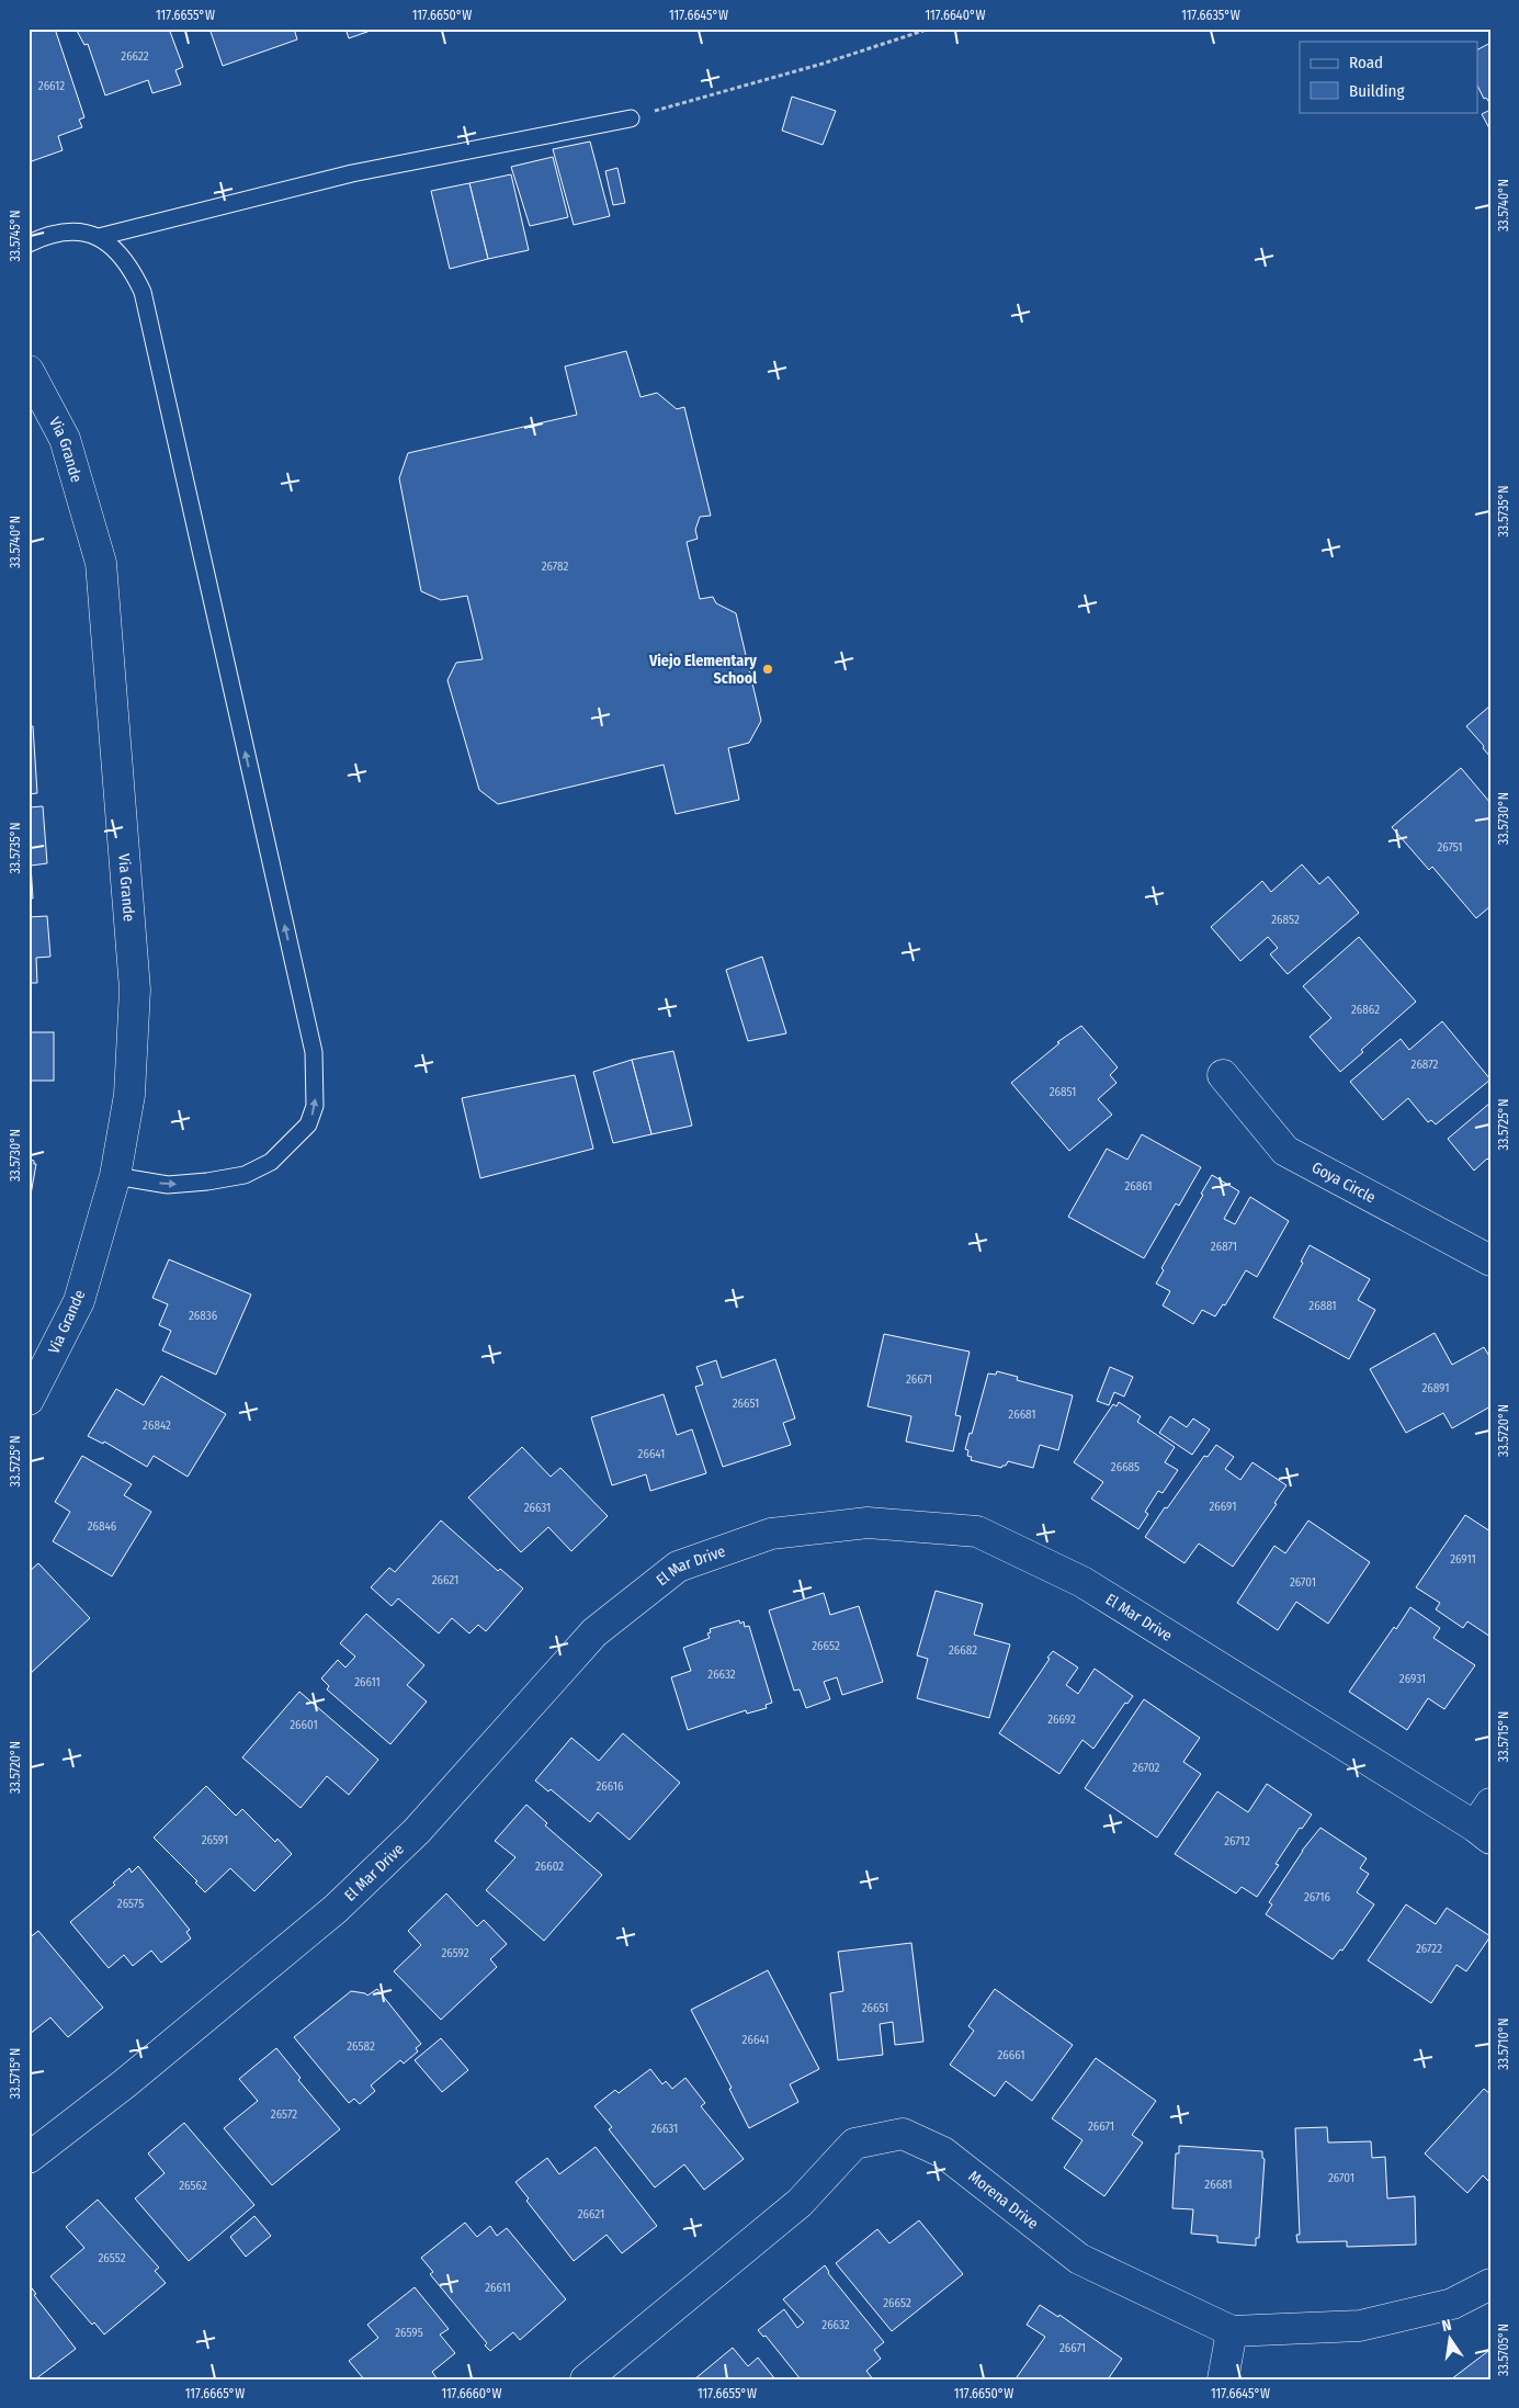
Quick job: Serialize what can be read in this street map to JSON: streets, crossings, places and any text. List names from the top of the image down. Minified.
{"streets":{"street":["Via Grande","Goya Circle","El Mar Drive","Morena Drive"]},"places":["Viejo Elementary School"],"house_numbers":["26622","26612","26782","26751","26852","26862","26872","26851","26861","26871","26881","26836","26671","26891","26651","26681","26842","26641","26685","26691","26631","26846","26911","26621","26701","26652","26682","26632","26931","26611","26692","26601","26702","26616","26591","26712","26602","26716","26575","26722","26592","26651","26641","26582","26661","26572","26671","26631","26701","26681","26562","26621","26552","26611","26652","26632","26595","26671"],"legend":["Road","Building"],"north":"top","coordinates":["117.6655°W","117.6650°W","117.6645°W","117.6640°W","117.6635°W","33.5740°N","33.5745°N","33.5735°N","33.5730°N","33.5725°N","33.5720°N","33.5715°N","33.5710°N","33.5705°N","117.6665°W","117.6660°W"]}
